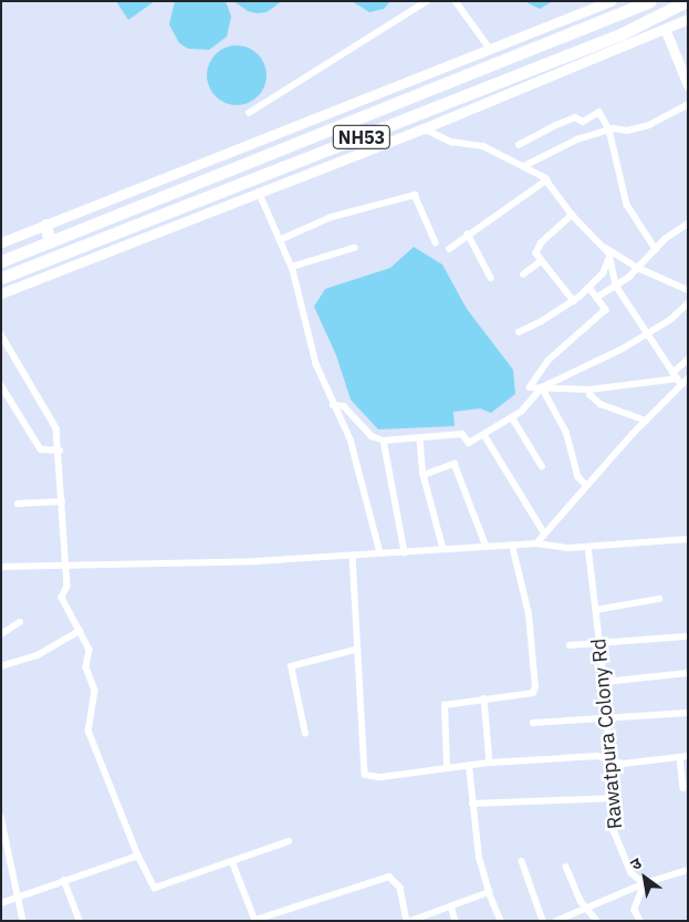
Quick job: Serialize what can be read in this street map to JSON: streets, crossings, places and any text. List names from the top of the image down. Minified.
{"streets":{"highway":["NH53"],"street":["Rawatpura Colony Rd"]},"north":"top left"}
